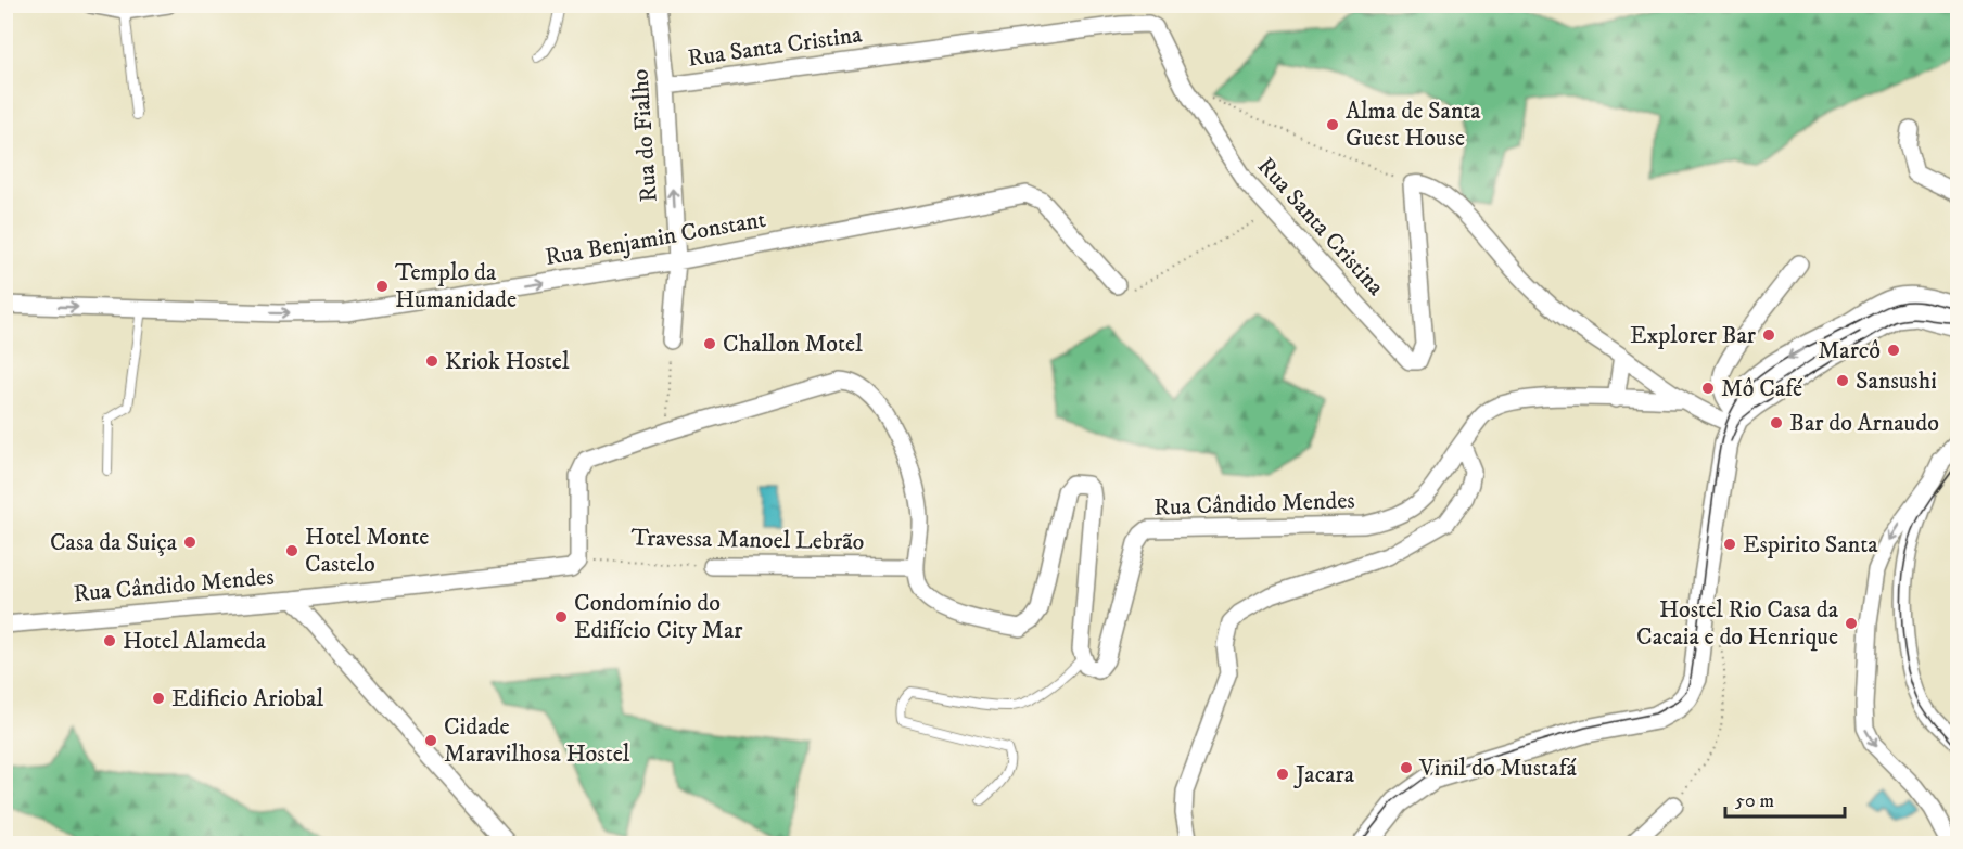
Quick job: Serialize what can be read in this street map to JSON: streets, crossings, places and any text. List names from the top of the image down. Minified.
{"streets":{"street":["Rua Santa Cristina","Rua do Fialho","Rua Benjamin Constant","Rua Cândido Mendes","Travessa Manoel Lebrão"]},"crossings":[["Rua Santa Cristina","Rua do Fialho"],["Rua do Fialho","Rua Benjamin Constant"],["Rua Cândido Mendes","Travessa Manoel Lebrão"]],"one_way":["Rua do Fialho","Rua Benjamin Constant"],"places":["Alma de Santa Guest House","Templo da Humanidade","Explorer Bar","Challon Motel","Marcô","Kriok Hostel","Sansushi","Mô Café","Bar do Arnaudo","Casa da Suiça","Espirito Santa","Hotel Monte Castelo","Condomínio do Edifício City Mar","Hostel Rio Casa da Cacaia e do Henrique","Hotel Alameda","Edificio Ariobal","Cidade Maravilhosa Hostel","Vinil do Mustafá","Jacara"],"scale_bar":"50 m"}
